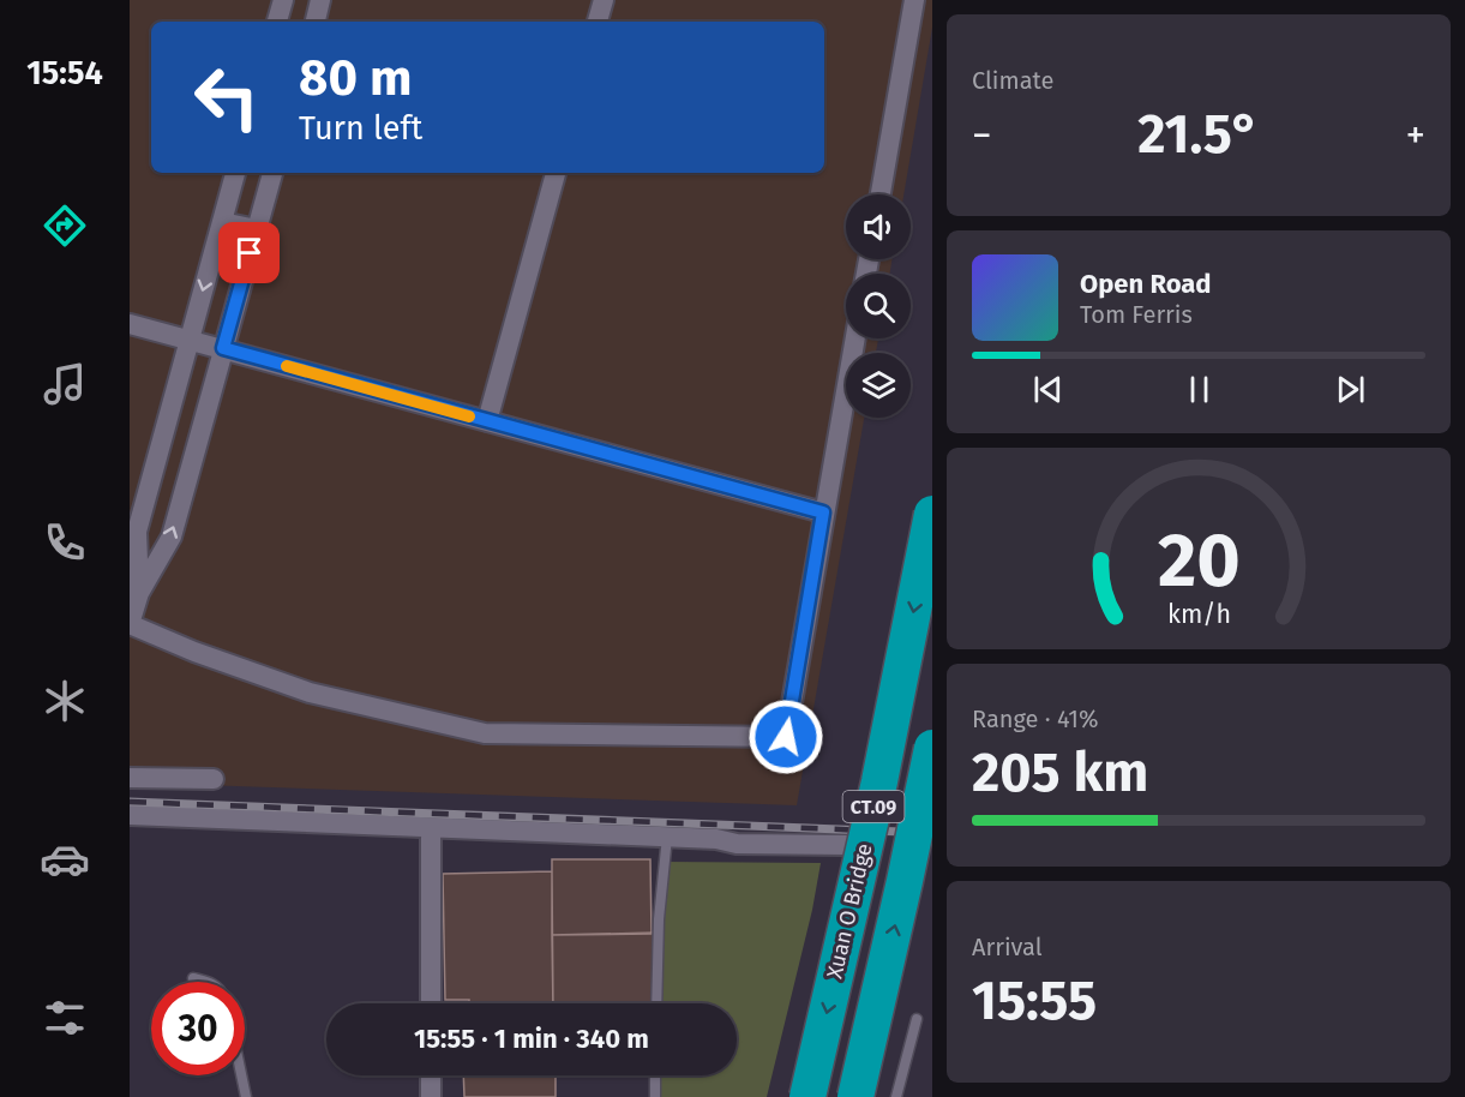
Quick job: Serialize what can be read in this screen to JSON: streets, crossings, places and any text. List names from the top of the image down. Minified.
{"streets":{"highway":["CT.09","Xuan O Bridge"]},"page":{"tabs":"15:54","tile":["Climate",["Range · 41%","205 km"],["Arrival","15:55"]],"turn":["80 m","Turn left"],"heat":["−","21.5°","+"],"song":["Open Road","Tom Ferris"],"limit":"30","trip":"15:55 · 1 min · 340 m","gauge":["20","km/h"]}}
